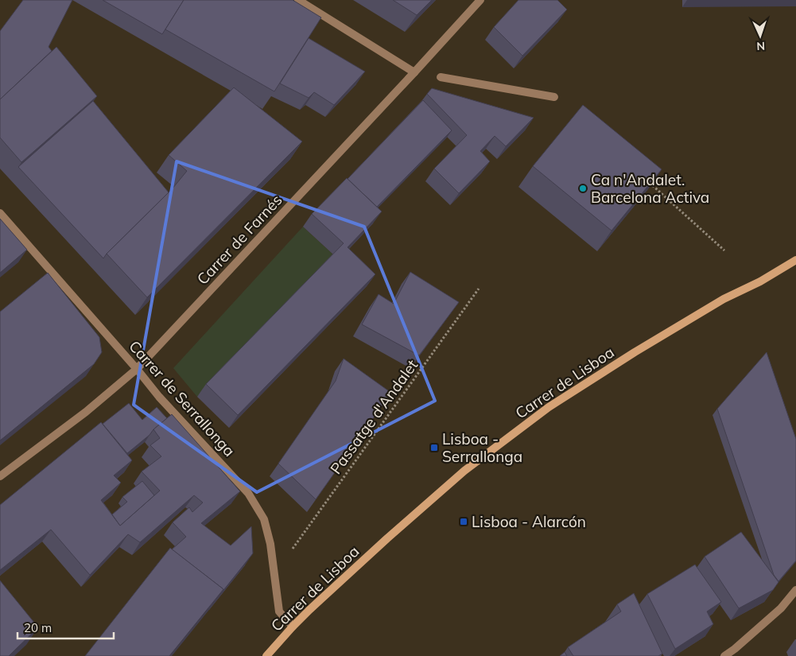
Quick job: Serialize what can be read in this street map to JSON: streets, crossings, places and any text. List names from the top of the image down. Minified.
{"streets":{"street":["Carrer de Farnés","Carrer de Lisboa","Carrer de Serrallonga"],"path":["Passatge d'Andalet"]},"crossings":[["Carrer de Farnés","Carrer de Serrallonga"],["Carrer de Lisboa","Carrer de Serrallonga"]],"places":{"other":["Ca n'Andalet. Barcelona Activa"],"transit":["Lisboa - Serrallonga","Lisboa - Alarcón"]},"scale_bar":"20 m","north":"bottom"}
